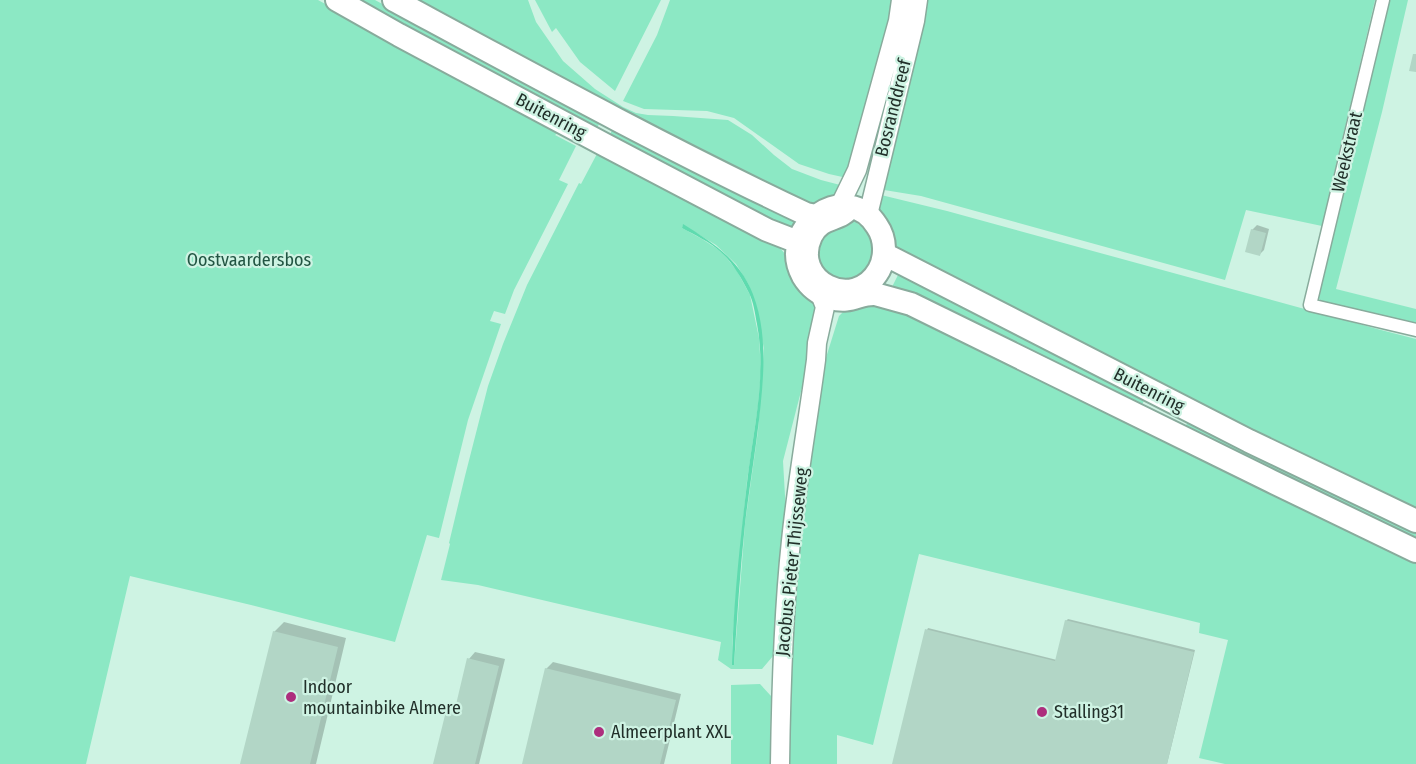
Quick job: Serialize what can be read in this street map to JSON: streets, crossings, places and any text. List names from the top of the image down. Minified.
{"streets":{"highway":["Buitenring"],"street":["Bosranddreef","Weekstraat","Jacobus Pieter Thijsseweg"]},"crossings":[["Bosranddreef","Buitenring"],["Bosranddreef","Jacobus Pieter Thijsseweg"],["Buitenring","Jacobus Pieter Thijsseweg"]],"parks":["Oostvaardersbos"],"places":["Indoor mountainbike Almere","Stalling31","Almeerplant XXL"]}
